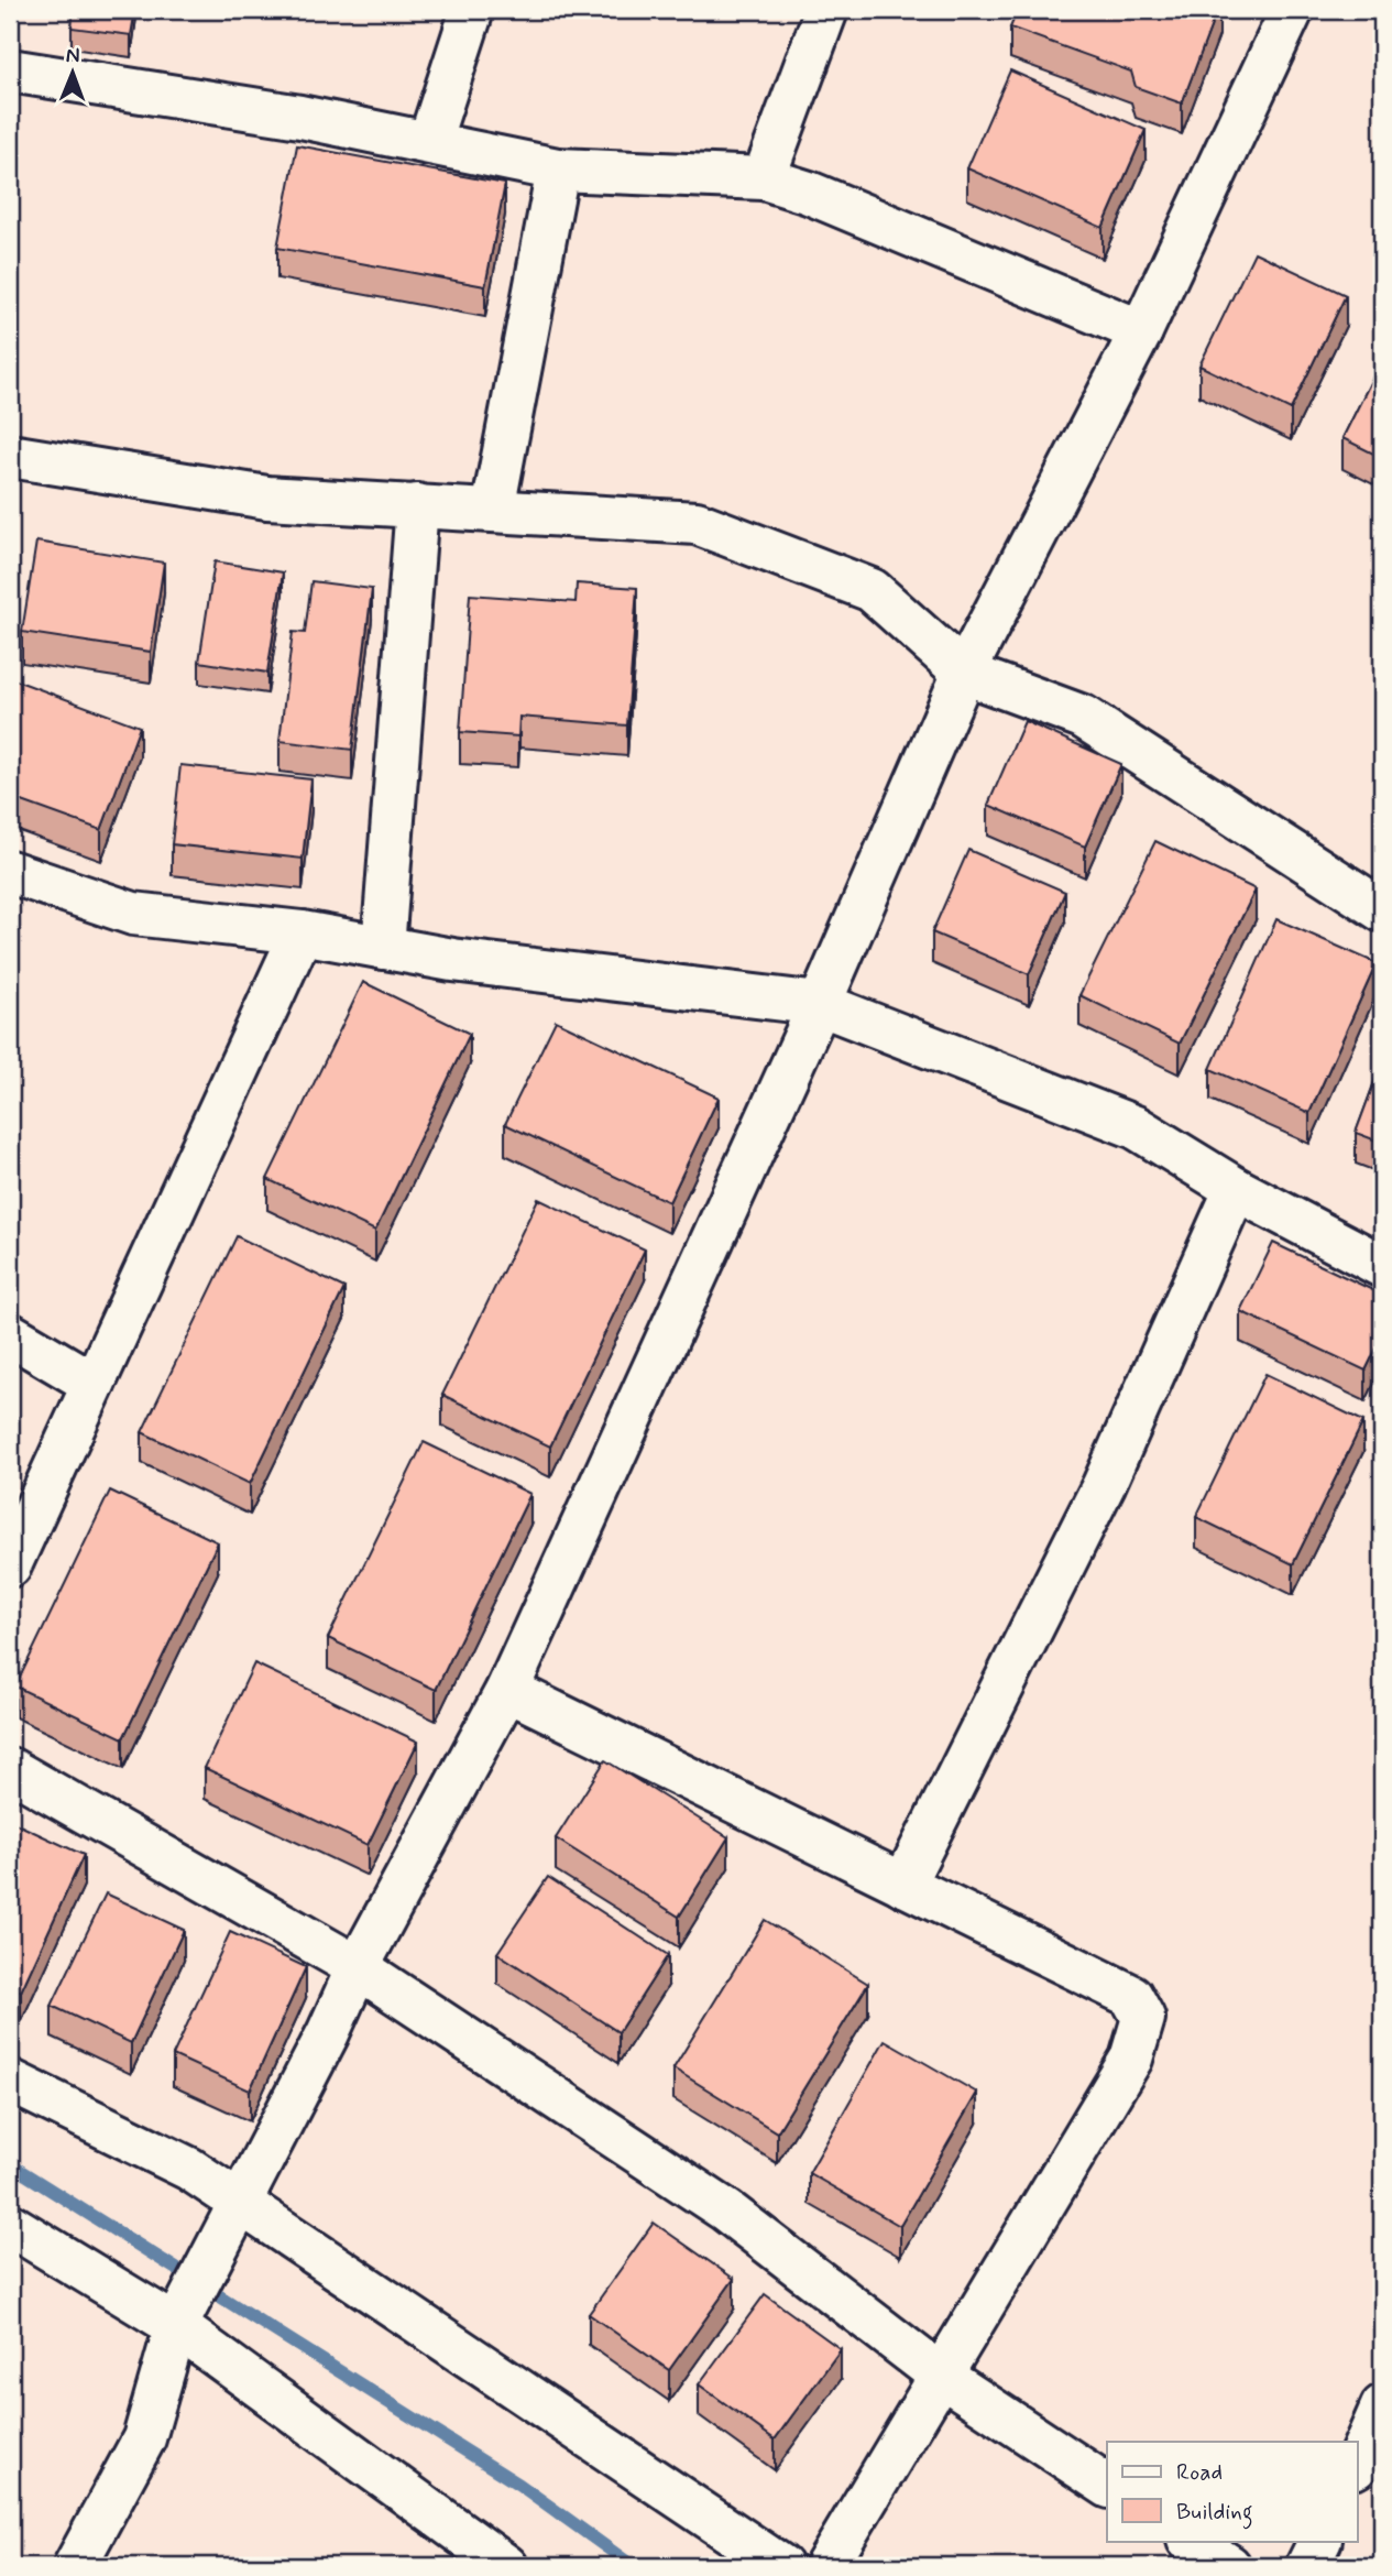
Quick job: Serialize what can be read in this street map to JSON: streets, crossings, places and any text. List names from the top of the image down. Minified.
{"legend":["Road","Building"],"north":"top"}
